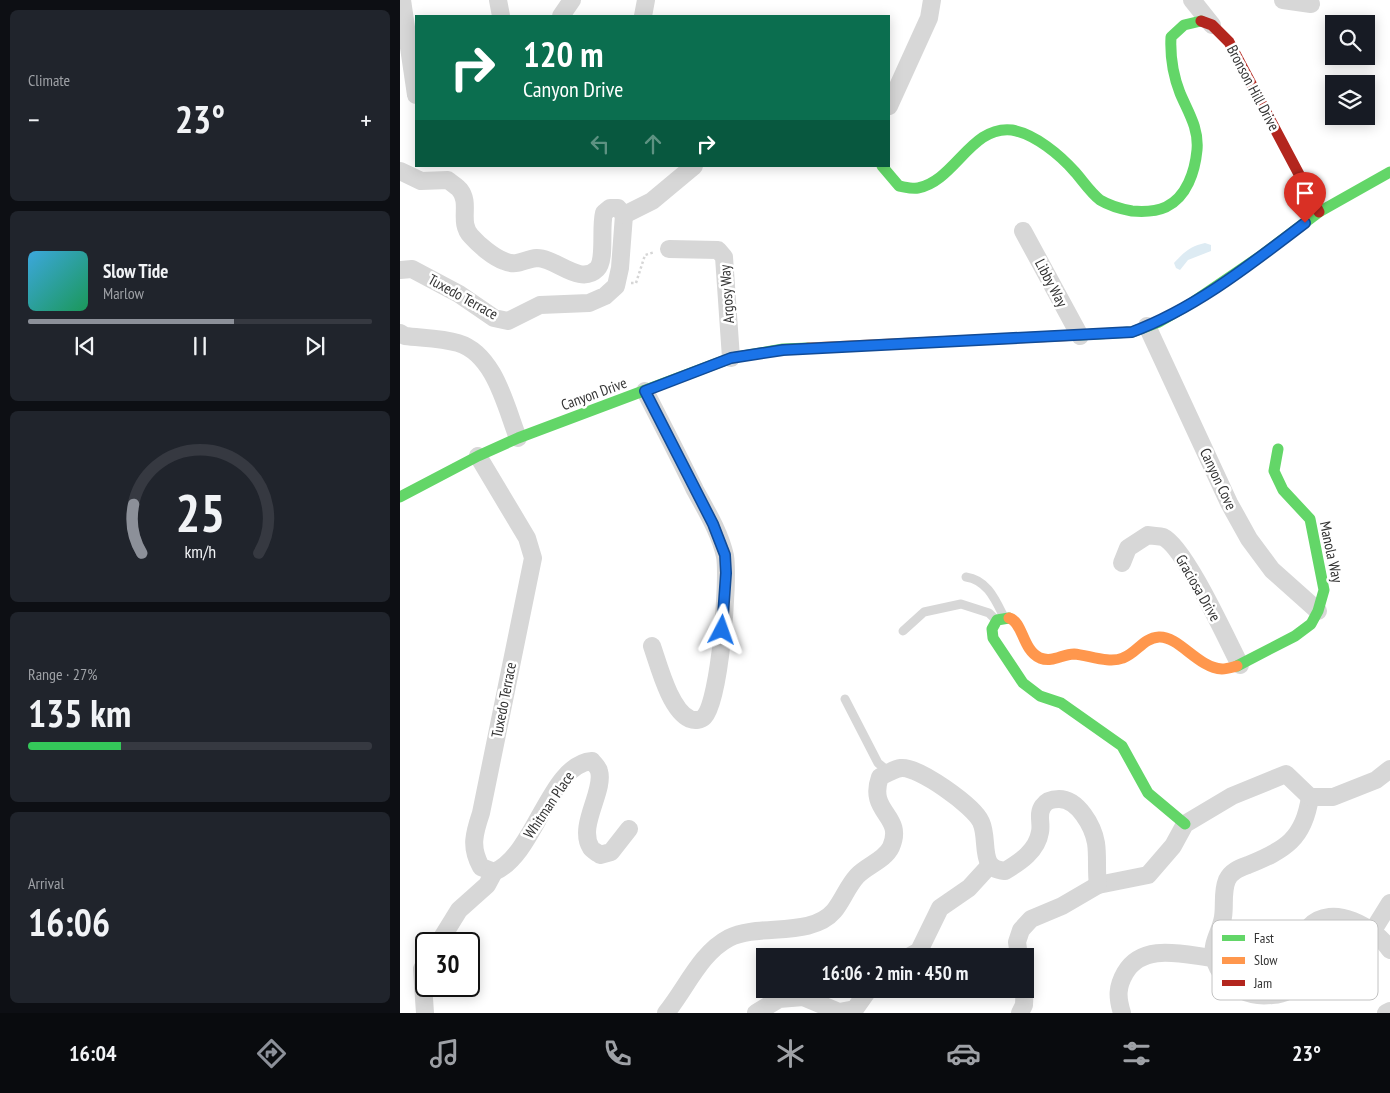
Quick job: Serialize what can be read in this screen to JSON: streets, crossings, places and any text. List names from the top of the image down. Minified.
{"streets":{"street":["Bronson Hill Drive","Libby Way","Argosy Way","Tuxedo Terrace","Canyon Drive","Canyon Cove","Manola Way","Graciosa Drive","Whitman Place"]},"crossings":[["Bronson Hill Drive","Canyon Drive"],["Libby Way","Canyon Drive"],["Argosy Way","Canyon Drive"],["Tuxedo Terrace","Canyon Drive"],["Tuxedo Terrace","Whitman Place"],["Canyon Drive","Canyon Cove"],["Canyon Cove","Manola Way"]],"legend":["Fast","Slow","Jam"],"page":{"tile":["Climate",["Range · 27%","135 km"],["Arrival","16:06"]],"turn":["120 m","Canyon Drive"],"heat":["−","23°","+"],"song":["Slow Tide","Marlow"],"limit":"30","trip":"16:06 · 2 min · 450 m","tabs":["16:04","23°"],"gauge":["25","km/h"]}}
